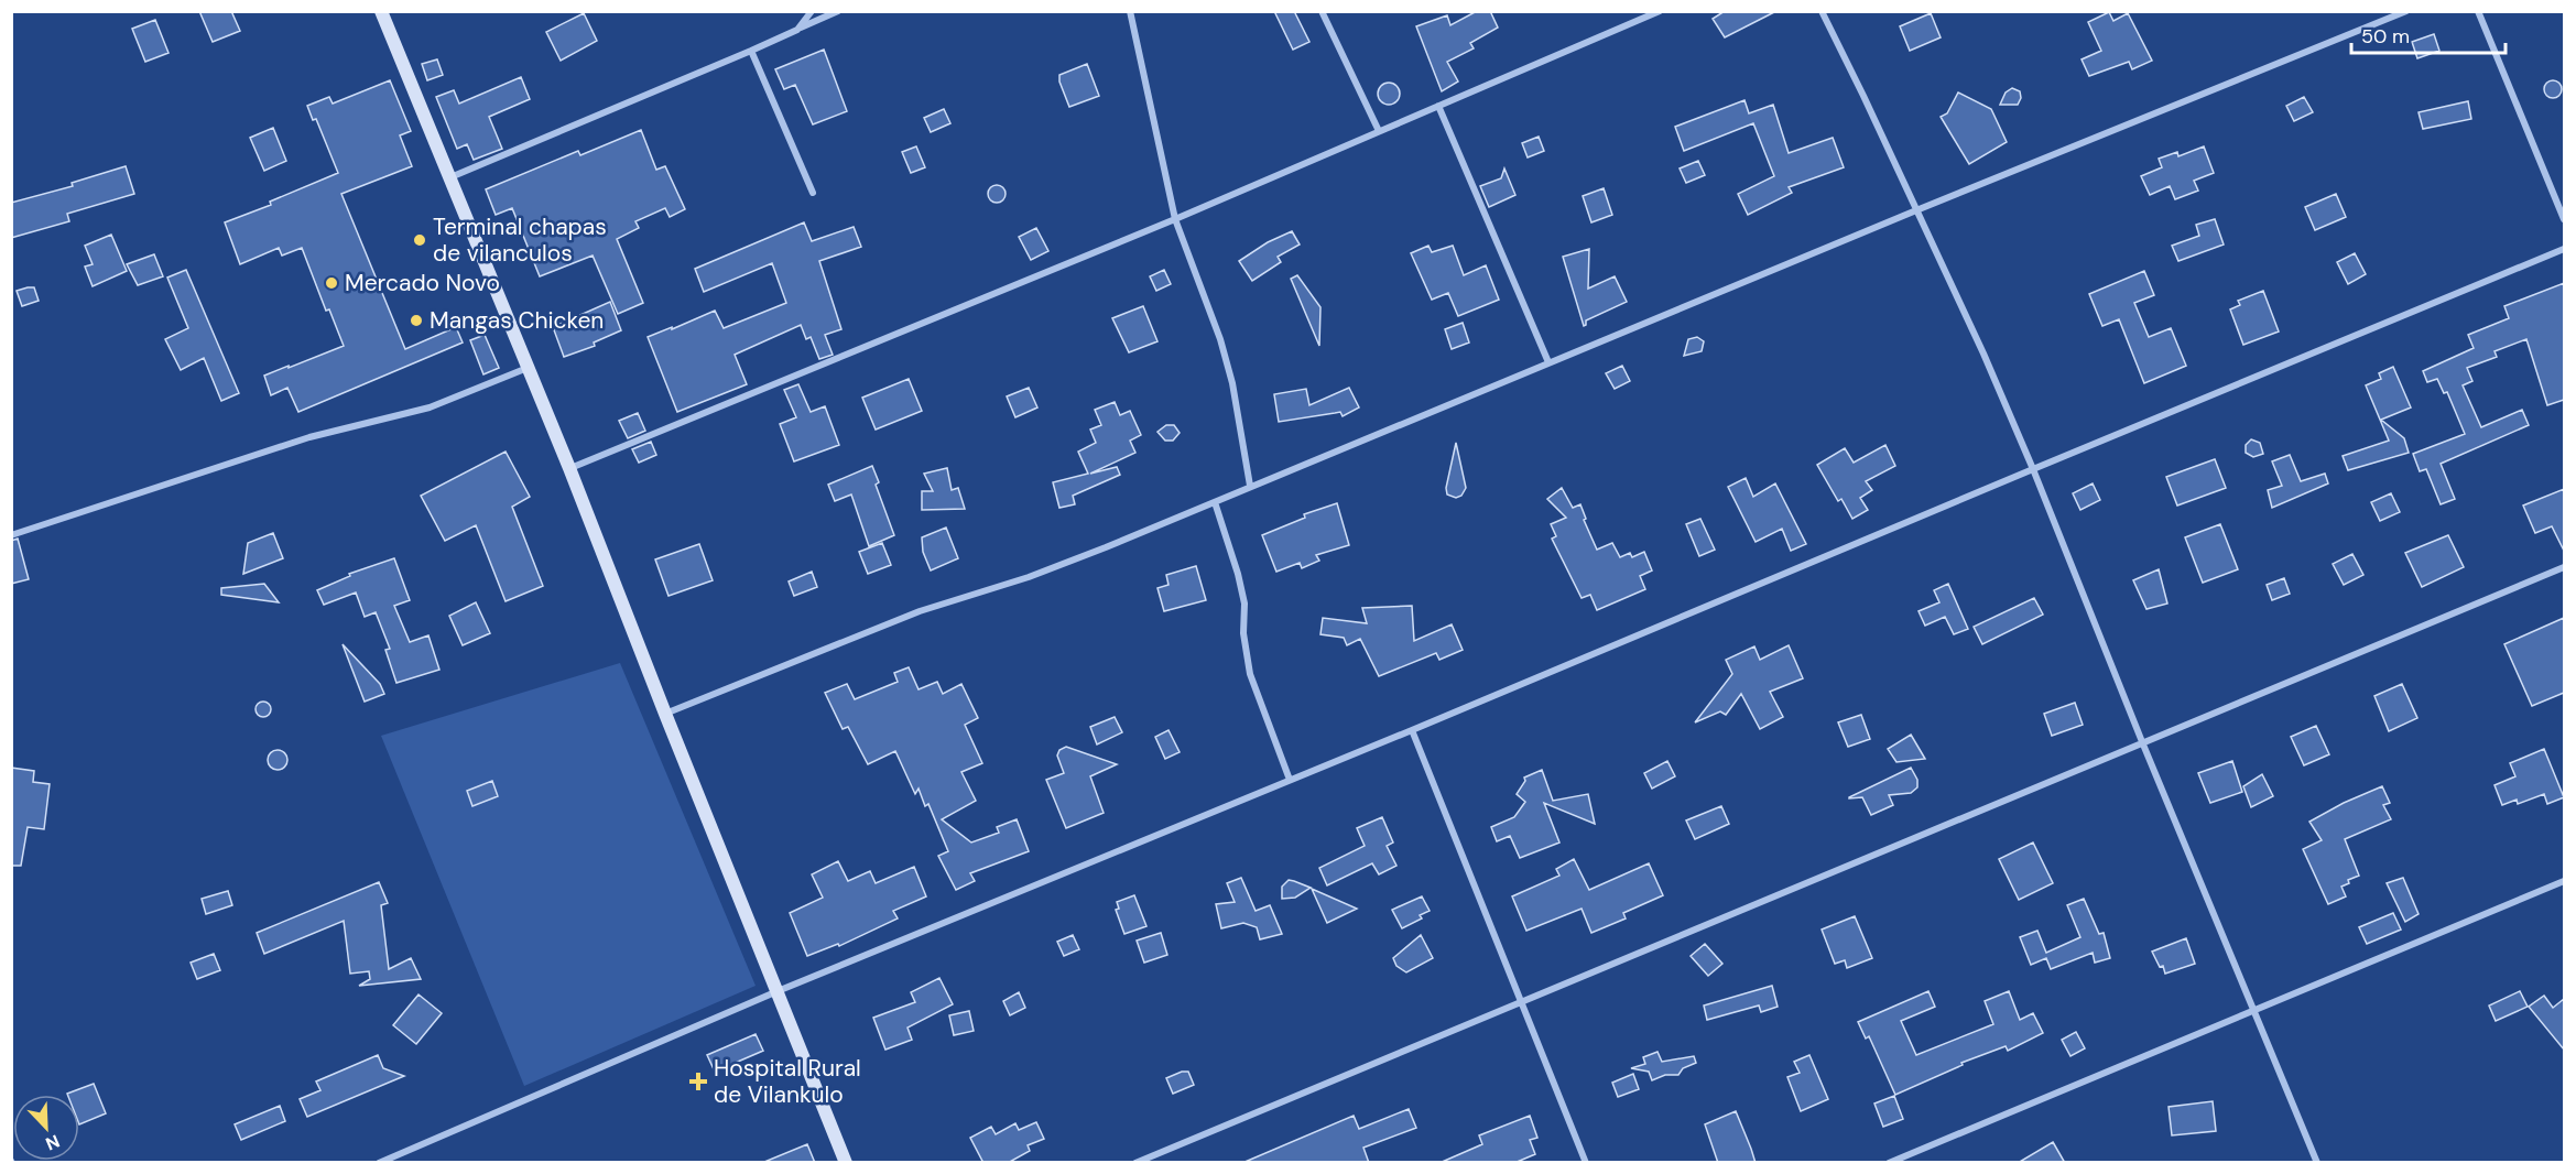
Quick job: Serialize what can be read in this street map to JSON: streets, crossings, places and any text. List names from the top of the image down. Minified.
{"places":{"other":["Terminal chapas de vilanculos","Mercado Novo","Mangas Chicken"],"health":["Hospital Rural de Vilankulo"]},"scale_bar":"50 m","north":"bottom right"}
